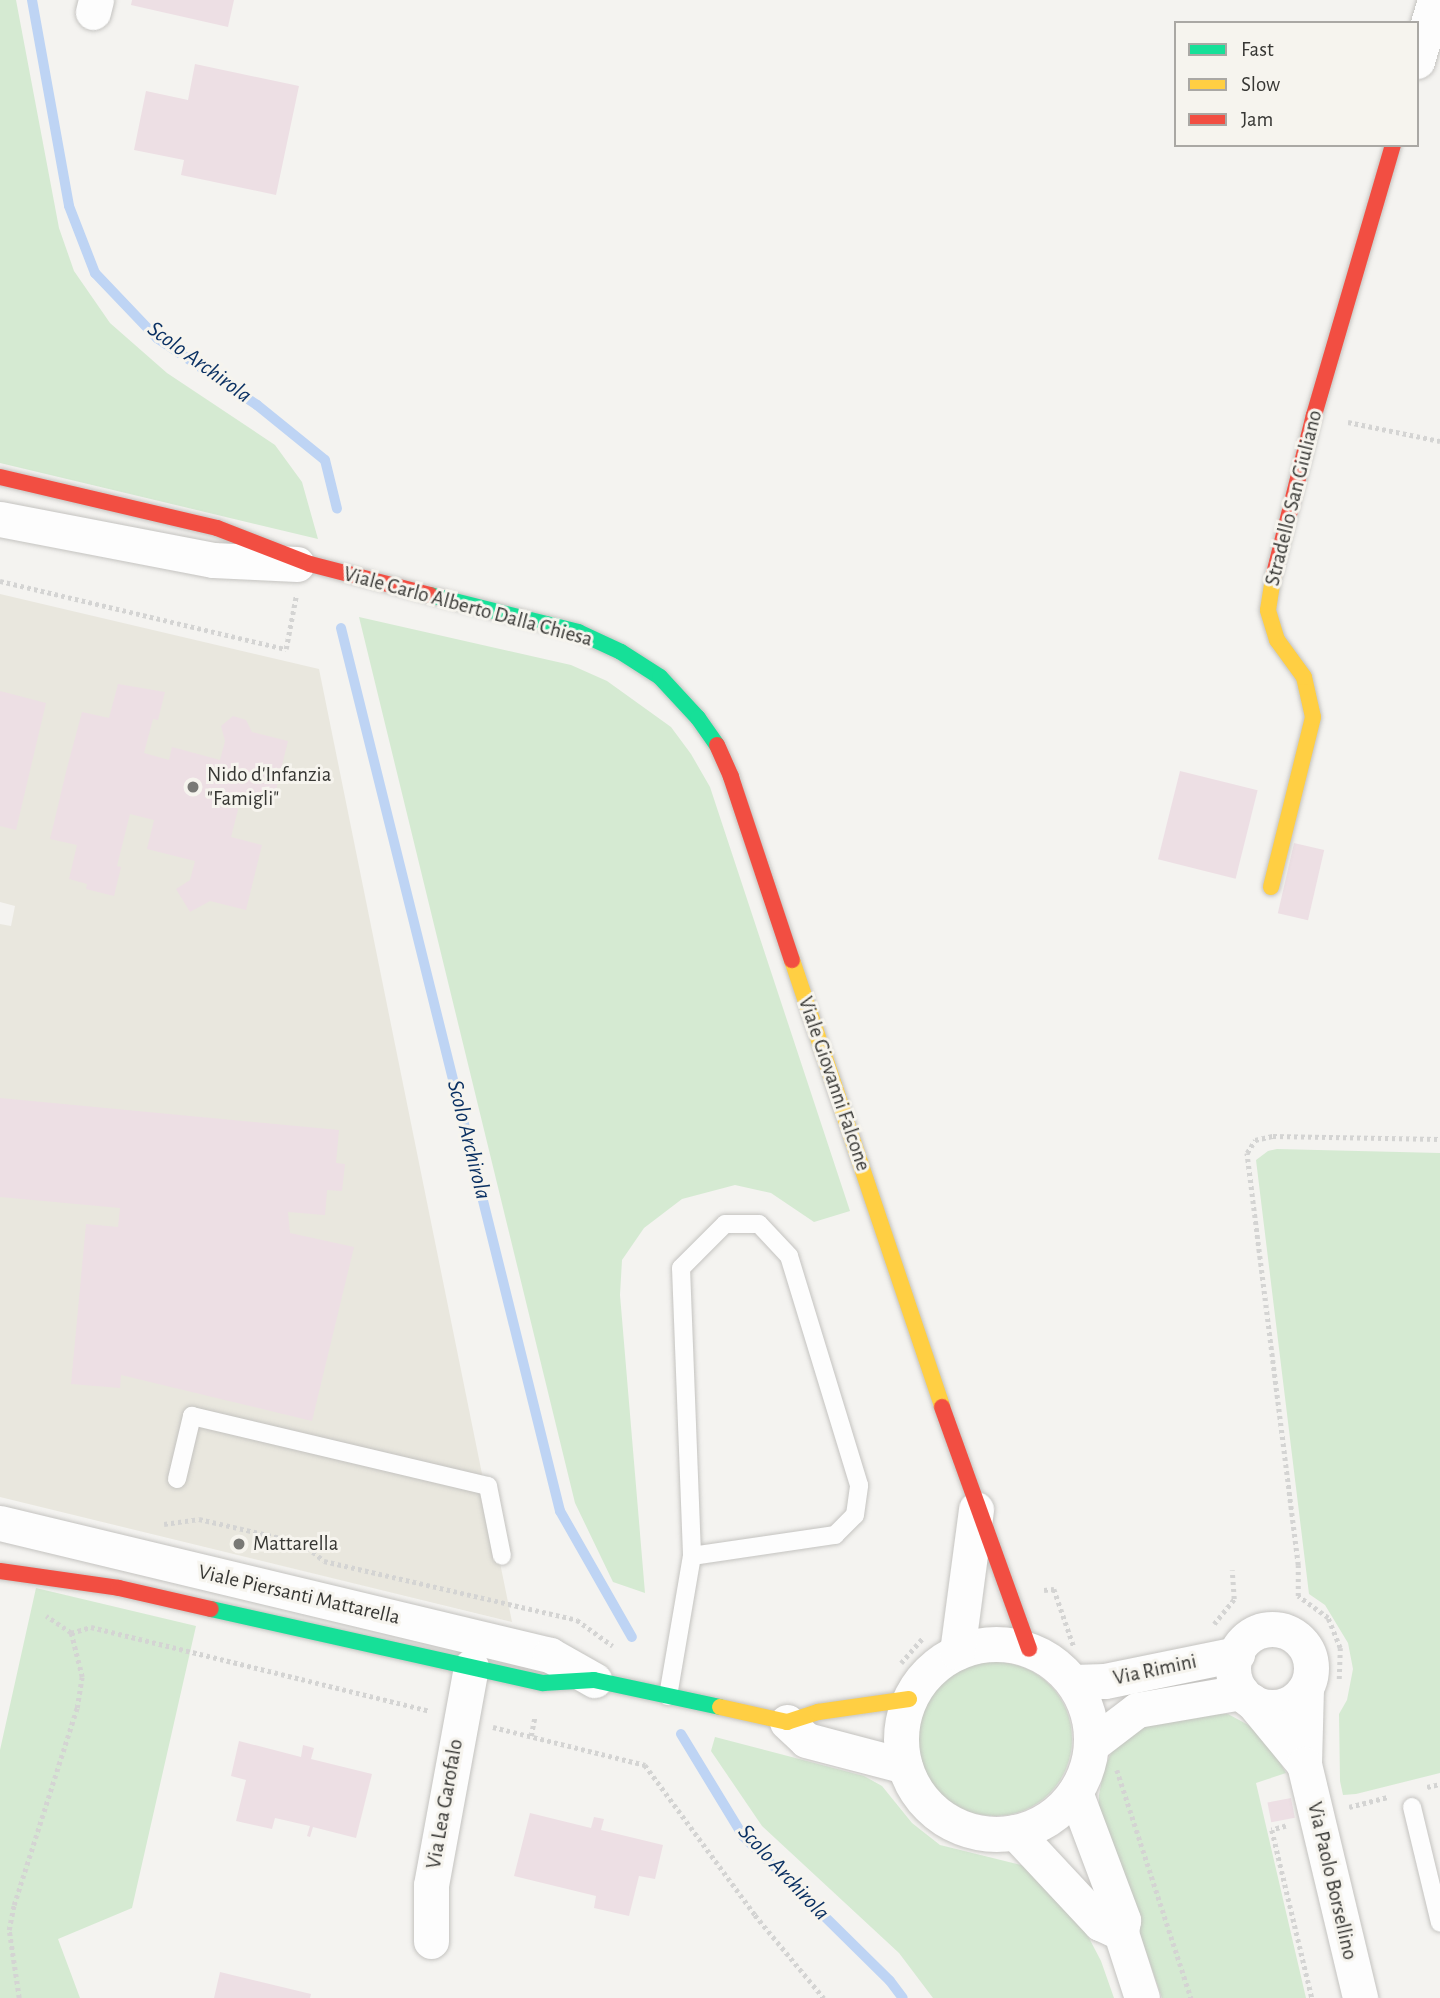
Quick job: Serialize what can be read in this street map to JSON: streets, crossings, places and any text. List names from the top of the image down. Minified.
{"streets":{"street":["Stradello San Giuliano","Viale Carlo Alberto Dalla Chiesa","Viale Giovanni Falcone","Viale Piersanti Mattarella","Via Rimini","Via Lea Garofalo","Via Paolo Borsellino"]},"crossings":[["Viale Carlo Alberto Dalla Chiesa","Viale Giovanni Falcone"],["Viale Giovanni Falcone","Viale Piersanti Mattarella"],["Viale Giovanni Falcone","Via Rimini"],["Viale Piersanti Mattarella","Via Rimini"],["Viale Piersanti Mattarella","Via Lea Garofalo"]],"water":["Scolo Archirola"],"places":["Nido d'Infanzia \"Famigli\"","Mattarella"],"legend":["Fast","Slow","Jam"]}
